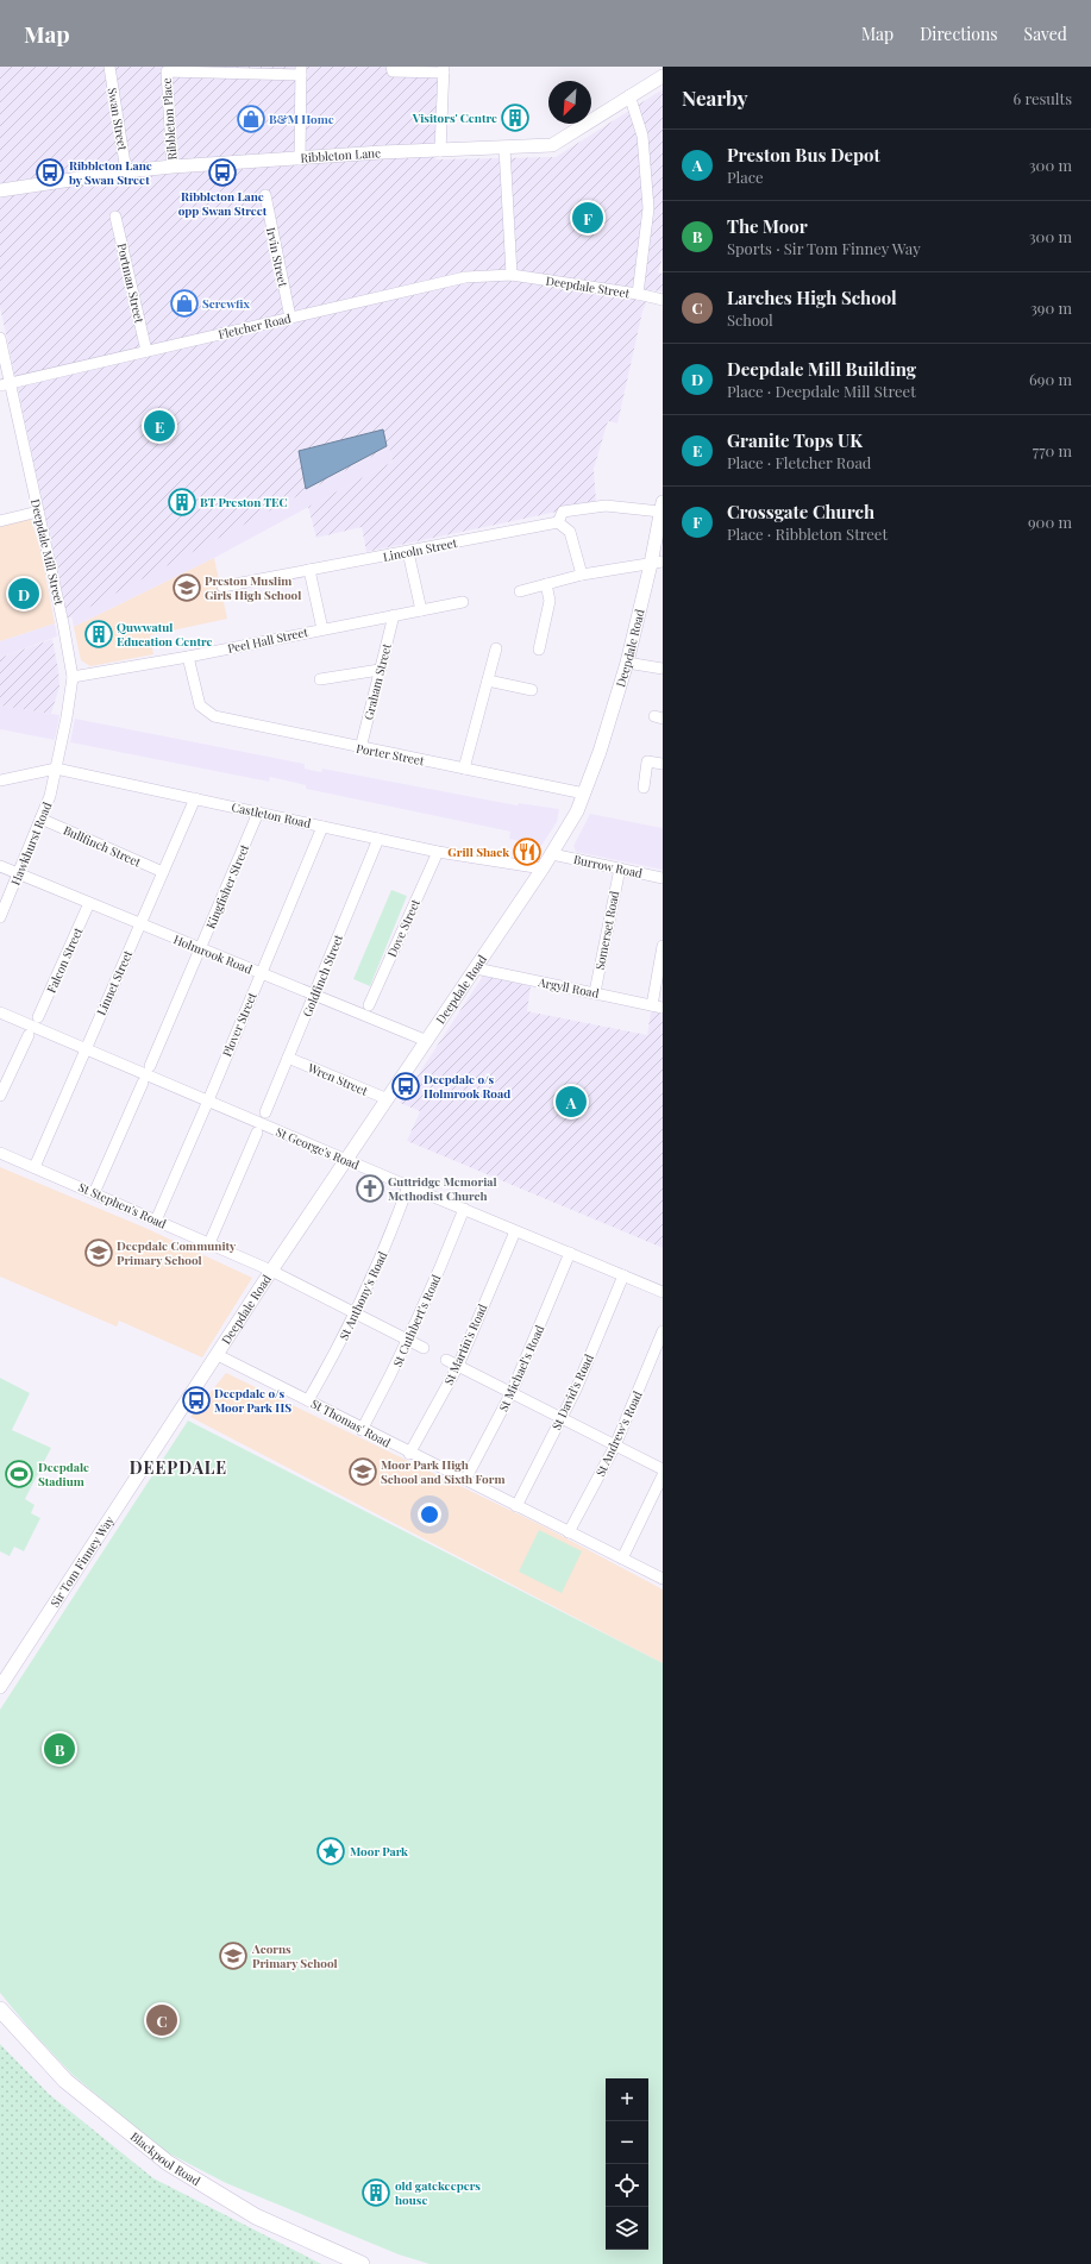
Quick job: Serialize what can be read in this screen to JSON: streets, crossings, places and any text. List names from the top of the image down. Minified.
{"streets":{"highway":["Blackpool Road"],"main road":["Ribbleton Lane","Deepdale Road","Sir Tom Finney Way"],"street":["Swan Street","Ribbleton Place","Irvin Street","Portman Street","Deepdale Street","Fletcher Road","Lincoln Street","Deepdale Mill Street","Peel Hall Street","Graham Street","Porter Street","Castleton Road","Hawkhurst Road","Bullfinch Street","Burrow Road","Kingfisher Street","Dove Street","Somerset Road","Holmrook Road","Falcon Street","Goldfinch Street","Linnet Street","Argyll Road","Plover Street","Wren Street","St George's Road","St Stephen's Road","St Anthony's Road","St Cuthbert's Road","St Martin's Road","St Michael's Road","St David's Road","St Thomas' Road","St Andrew's Road"]},"crossings":[["Swan Street","Ribbleton Lane"],["Ribbleton Place","Ribbleton Lane"],["Irvin Street","Fletcher Road"],["Portman Street","Fletcher Road"],["Deepdale Street","Fletcher Road"],["Fletcher Road","Deepdale Mill Street"],["Deepdale Mill Street","Peel Hall Street"],["Deepdale Mill Street","Castleton Road"],["Deepdale Mill Street","Hawkhurst Road"],["Peel Hall Street","Graham Street"],["Peel Hall Street","Porter Street"],["Deepdale Road","Porter Street"],["Deepdale Road","Castleton Road"],["Deepdale Road","Burrow Road"],["Deepdale Road","Holmrook Road"],["Deepdale Road","Argyll Road"],["Deepdale Road","Wren Street"],["Deepdale Road","St George's Road"],["Deepdale Road","St Stephen's Road"],["Deepdale Road","St Thomas' Road"],["Deepdale Road","Sir Tom Finney Way"],["Graham Street","Porter Street"],["Castleton Road","Hawkhurst Road"],["Castleton Road","Kingfisher Street"],["Castleton Road","Dove Street"],["Castleton Road","Goldfinch Street"],["Castleton Road","Linnet Street"],["Castleton Road","Plover Street"],["Hawkhurst Road","Bullfinch Street"],["Hawkhurst Road","Holmrook Road"],["Bullfinch Street","Linnet Street"],["Burrow Road","Somerset Road"],["Kingfisher Street","Holmrook Road"],["Somerset Road","Argyll Road"],["Holmrook Road","Falcon Street"],["Holmrook Road","Goldfinch Street"],["Holmrook Road","Linnet Street"],["Holmrook Road","Plover Street"],["Goldfinch Street","Wren Street"],["Linnet Street","St George's Road"],["Linnet Street","St Stephen's Road"],["Plover Street","St George's Road"],["Plover Street","St Stephen's Road"],["St George's Road","St Anthony's Road"],["St George's Road","St Cuthbert's Road"],["St George's Road","St Martin's Road"],["St George's Road","St Michael's Road"],["St George's Road","St David's Road"],["St Stephen's Road","St Anthony's Road"],["St Stephen's Road","St Cuthbert's Road"],["St Anthony's Road","St Thomas' Road"],["St Cuthbert's Road","St Thomas' Road"],["St Martin's Road","St Thomas' Road"],["St Michael's Road","St Thomas' Road"],["St David's Road","St Thomas' Road"],["St Thomas' Road","St Andrew's Road"]],"districts":["DEEPDALE"],"places":{"building":["Visitors' Centre","BT Preston TEC","Quwwatul Education Centre","old gatekeepers house"],"shop":["B&M Home","Screwfix"],"bus stop":["Ribbleton Lane by Swan Street","Ribbleton Lane opp Swan Street","Deepdale o/s Holmrook Road","Deepdale o/s Moor Park HS"],"school or university":["Preston Muslim Girls High School","Deepdale Community Primary School","Moor Park High School and Sixth Form","Acorns Primary School"],"restaurant":["Grill Shack"],"church":["Guttridge Memorial Methodist Church"],"sports":["Deepdale Stadium"],"place":["Moor Park"]},"north":"bottom left","page":{"header":"Map","nav":["Map","Directions","Saved"],"heading":["Nearby","6 results"],"list":[{"mark":"A","name":"Preston Bus Depot","note":"Place","value":"300 m"},{"mark":"B","name":"The Moor","note":"Sports · Sir Tom Finney Way","value":"300 m"},{"mark":"C","name":"Larches High School","note":"School","value":"390 m"},{"mark":"D","name":"Deepdale Mill Building","note":"Place · Deepdale Mill Street","value":"690 m"},{"mark":"E","name":"Granite Tops UK","note":"Place · Fletcher Road","value":"770 m"},{"mark":"F","name":"Crossgate Church","note":"Place · Ribbleton Street","value":"900 m"}],"pins":["F","E","D","A","B","C"],"map_buttons":["+","−"]}}
